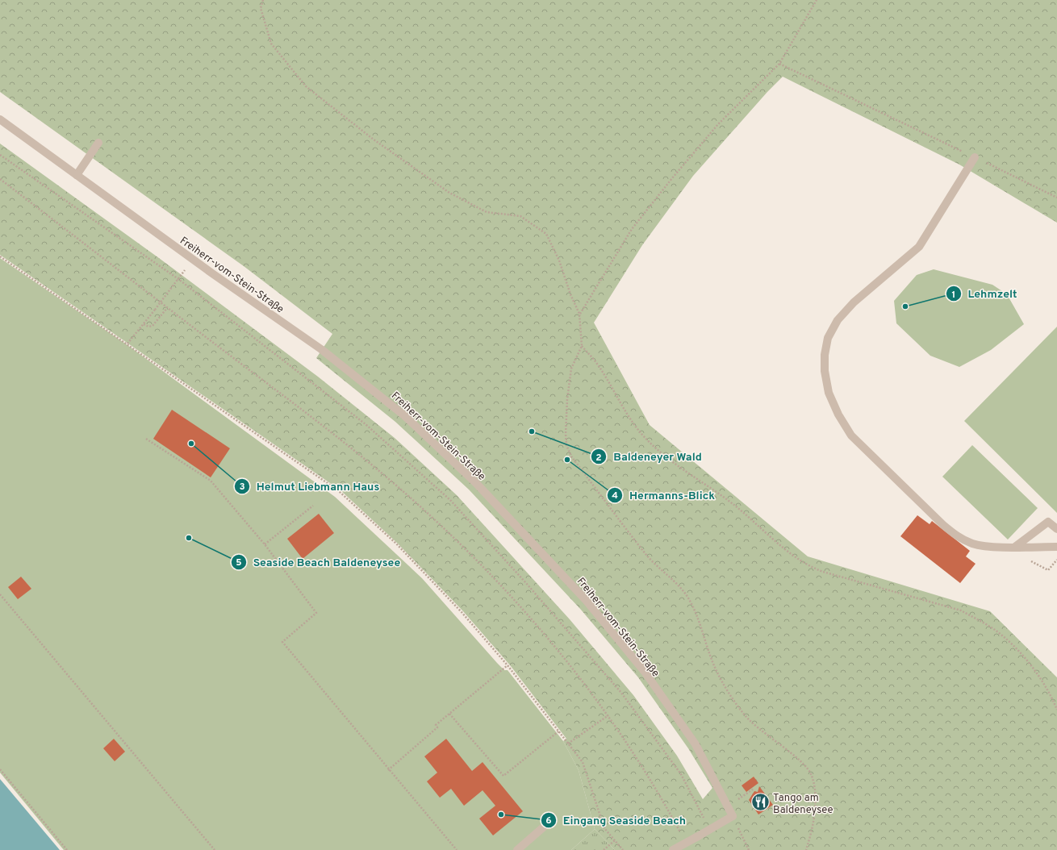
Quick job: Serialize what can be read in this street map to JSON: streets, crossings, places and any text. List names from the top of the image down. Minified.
{"streets":{"street":["Freiherr-vom-Stein-Straße"]},"places":{"other":["Lehmzelt","Baldeneyer Wald","Helmut Liebmann Haus","Hermanns-Blick","Seaside Beach Baldeneysee","Eingang Seaside Beach"],"restaurant":["Tango am Baldeneysee"]}}
